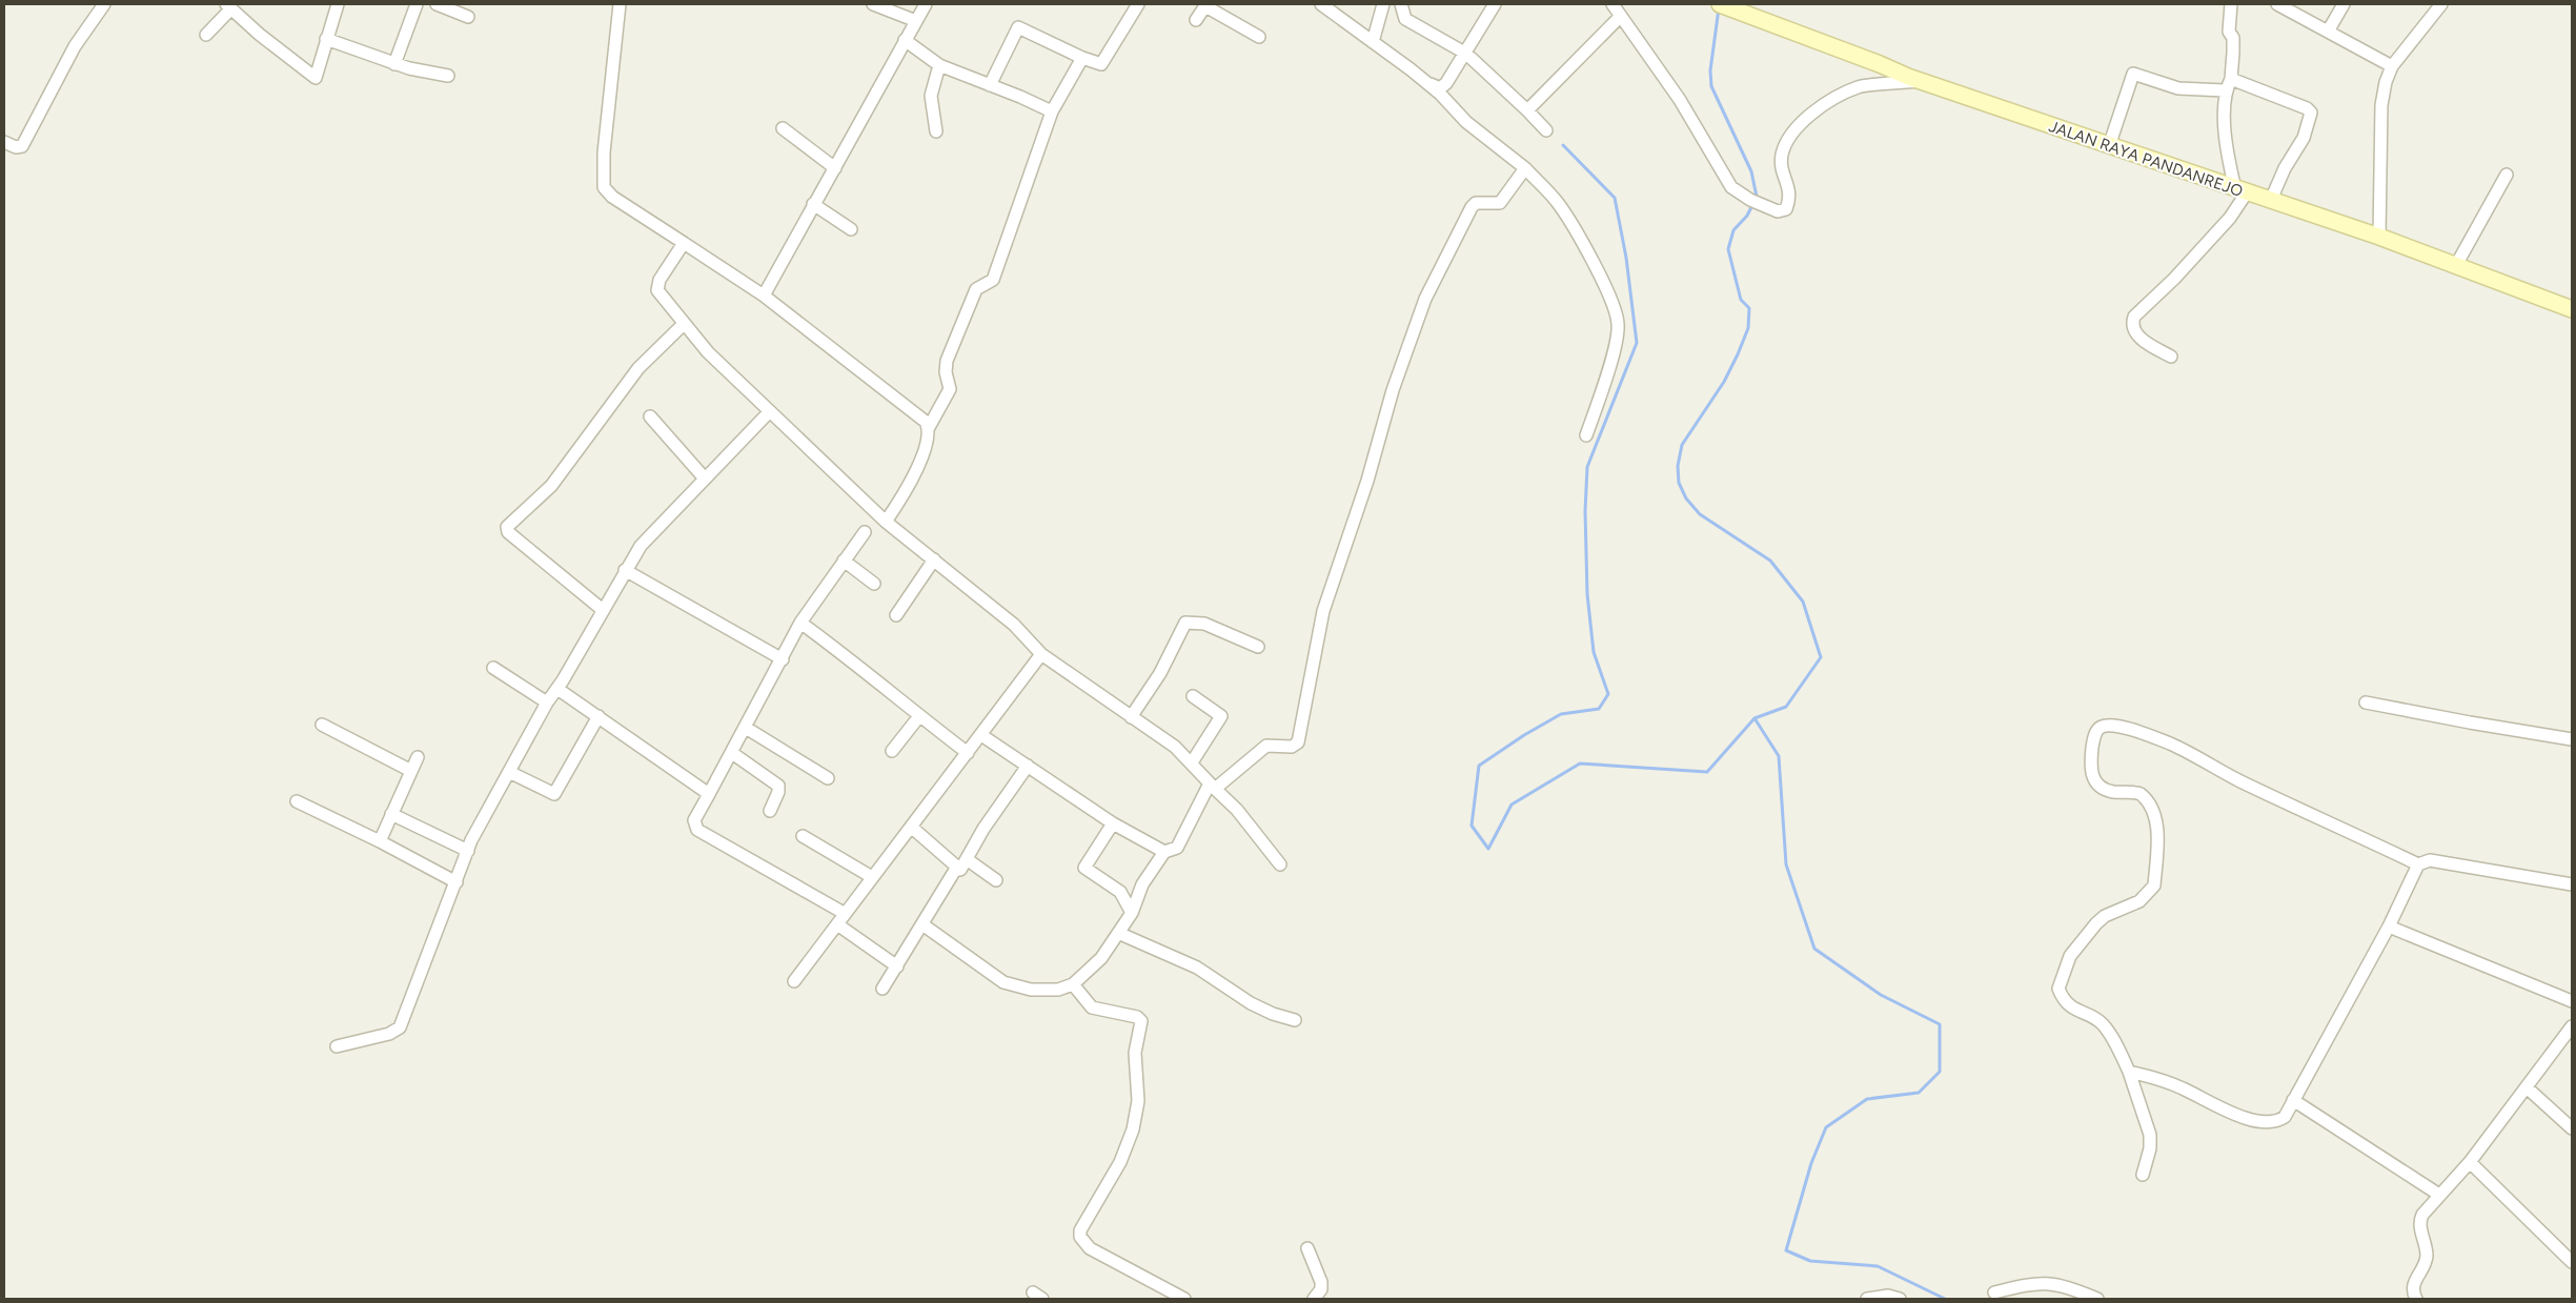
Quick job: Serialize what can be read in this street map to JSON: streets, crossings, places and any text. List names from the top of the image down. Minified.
{"streets":{"main road":["JALAN RAYA PANDANREJO"]}}
